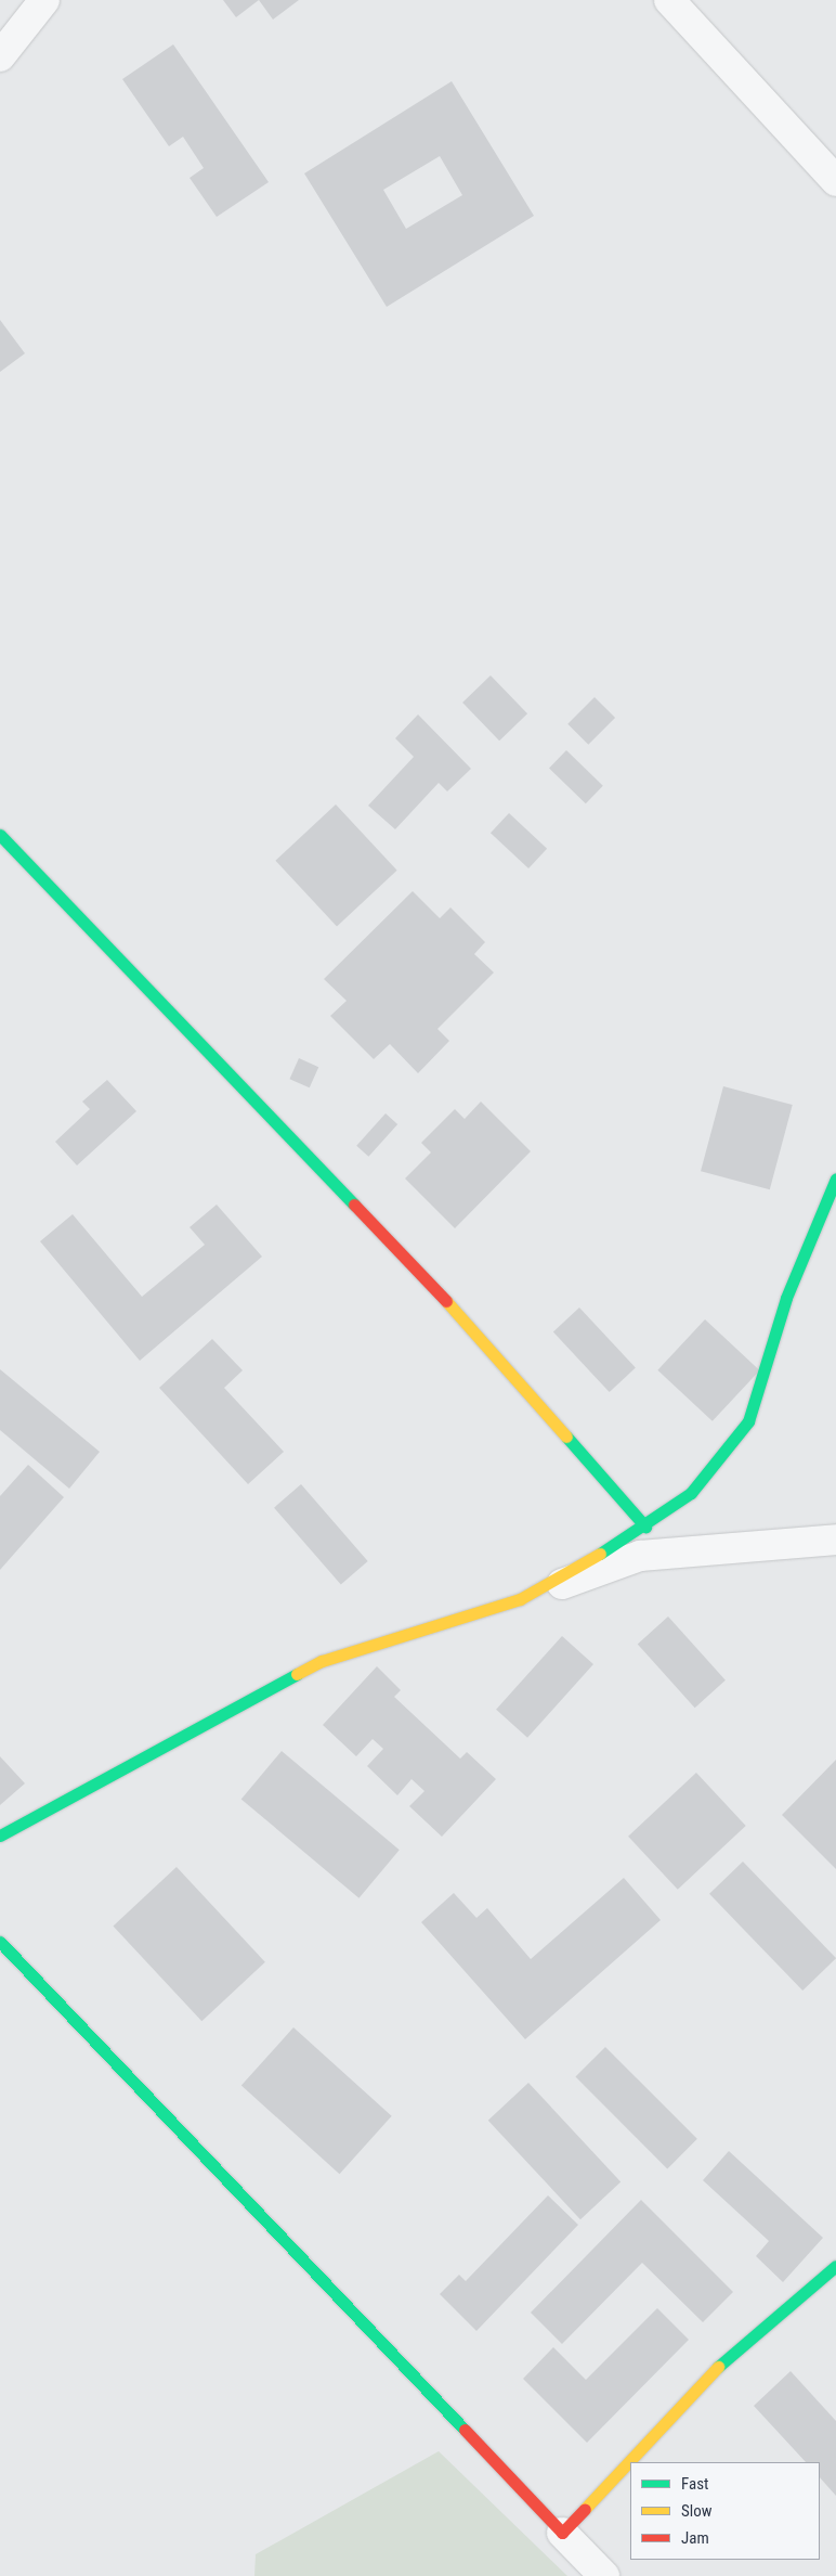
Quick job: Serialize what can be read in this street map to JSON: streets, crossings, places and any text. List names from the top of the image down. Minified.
{"legend":["Fast","Slow","Jam"]}
